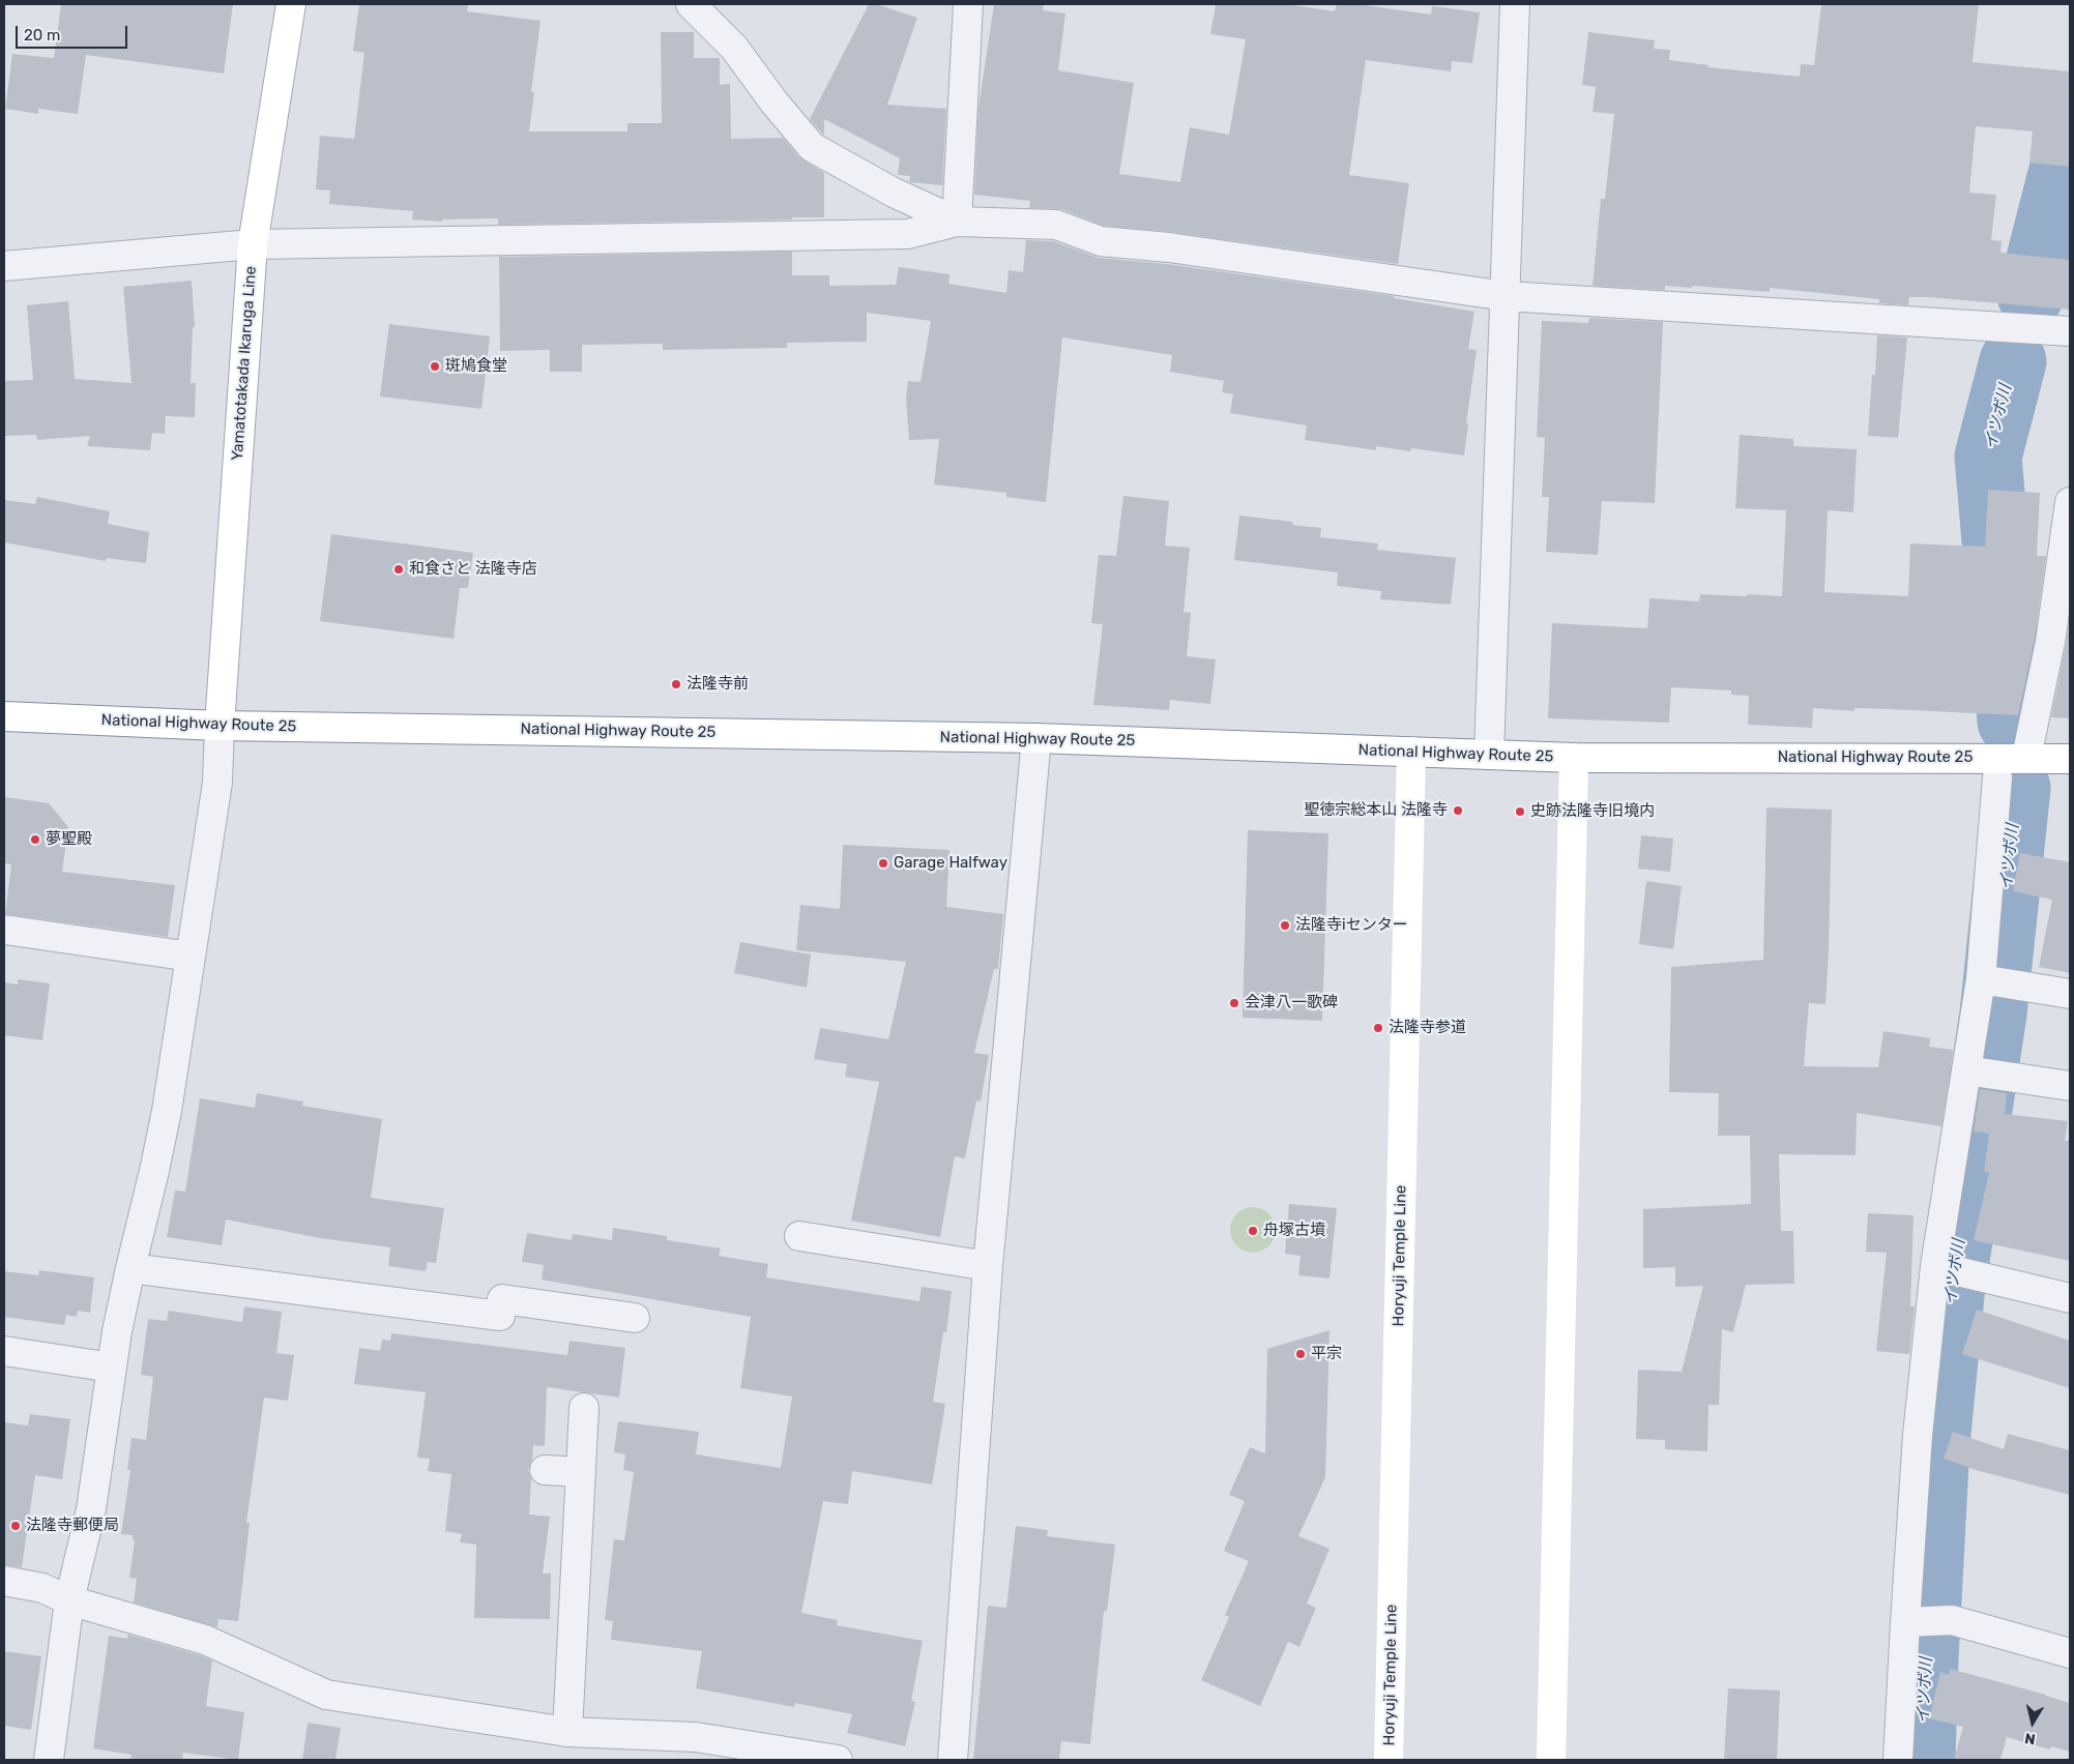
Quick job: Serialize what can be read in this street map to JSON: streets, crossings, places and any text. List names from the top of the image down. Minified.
{"streets":{"main road":["Yamatotakada Ikaruga Line","National Highway Route 25","Horyuji Temple Line"]},"crossings":[["Yamatotakada Ikaruga Line","National Highway Route 25"],["National Highway Route 25","Horyuji Temple Line"]],"water":["イツボ川"],"places":["斑鳩食堂","和食さと 法隆寺店","法隆寺前","聖徳宗総本山 法隆寺","史跡法隆寺旧境内","夢聖殿","Garage Halfway","法隆寺iセンター","会津八一歌碑","法隆寺参道","舟塚古墳","平宗","法隆寺郵便局"],"scale_bar":"20 m","north":"bottom"}
